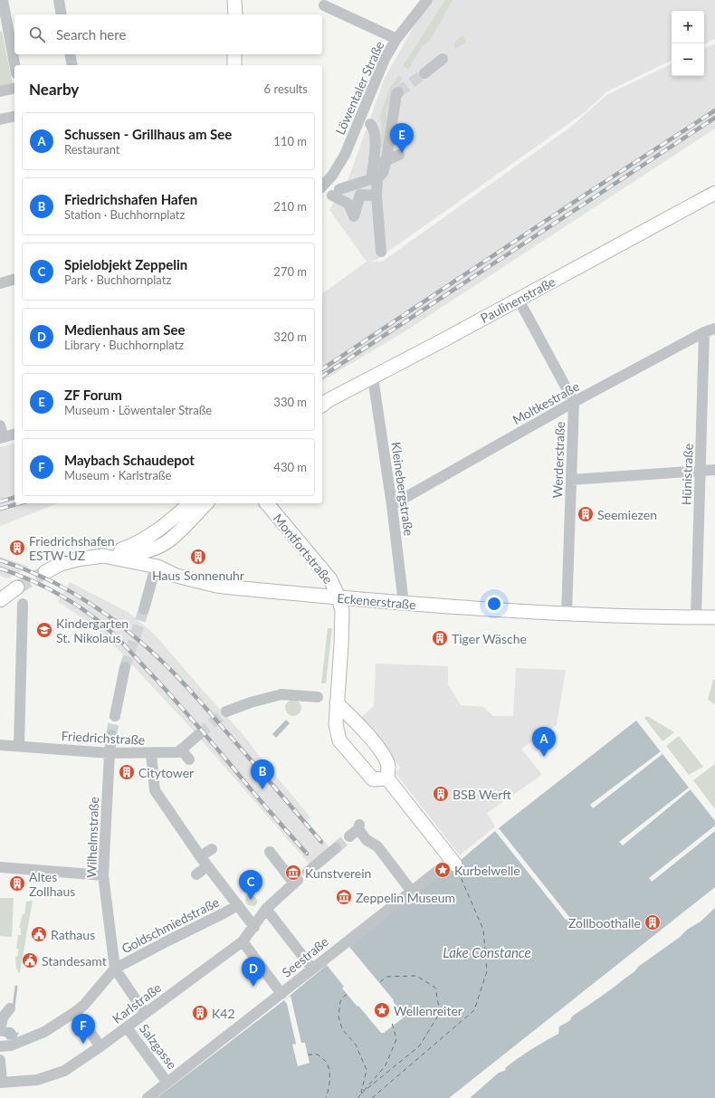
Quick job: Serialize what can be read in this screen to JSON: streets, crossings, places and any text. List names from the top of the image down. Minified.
{"streets":{"main road":["Paulinenstraße","Montfortstraße","Eckenerstraße"],"street":["Löwentaler Straße","Moltkestraße","Werderstraße","Hünistraße","Kleinebergstraße","Friedrichstraße","Wilhelmstraße","Goldschmiedstraße","Seestraße","Karlstraße","Salzgasse"]},"crossings":[["Paulinenstraße","Kleinebergstraße"],["Moltkestraße","Werderstraße"],["Moltkestraße","Hünistraße"],["Moltkestraße","Kleinebergstraße"],["Werderstraße","Eckenerstraße"],["Hünistraße","Eckenerstraße"],["Kleinebergstraße","Eckenerstraße"],["Montfortstraße","Eckenerstraße"],["Friedrichstraße","Wilhelmstraße"],["Wilhelmstraße","Goldschmiedstraße"],["Seestraße","Salzgasse"],["Karlstraße","Salzgasse"]],"water":["Lake Constance"],"places":{"building":["Seemiezen","Friedrichshafen ESTW-UZ","Haus Sonnenuhr","Tiger Wäsche","Citytower","BSB Werft","Altes Zollhaus","Zollboothalle","K42"],"school or university":["Kindergarten St. Nikolaus"],"place":["Kurbelwelle","Wellenreiter"],"museum":["Kunstverein","Zeppelin Museum"],"public building":["Rathaus","Standesamt"]},"page":{"map_buttons":["+","−"],"search":"Search here","heading":["Nearby","6 results"],"list":[{"mark":"A","name":"Schussen - Grillhaus am See","note":"Restaurant","value":"110 m"},{"mark":"B","name":"Friedrichshafen Hafen","note":"Station · Buchhornplatz","value":"210 m"},{"mark":"C","name":"Spielobjekt Zeppelin","note":"Park · Buchhornplatz","value":"270 m"},{"mark":"D","name":"Medienhaus am See","note":"Library · Buchhornplatz","value":"320 m"},{"mark":"E","name":"ZF Forum","note":"Museum · Löwentaler Straße","value":"330 m"},{"mark":"F","name":"Maybach Schaudepot","note":"Museum · Karlstraße","value":"430 m"}],"pins":["E","A","B","C","D","F"]}}
